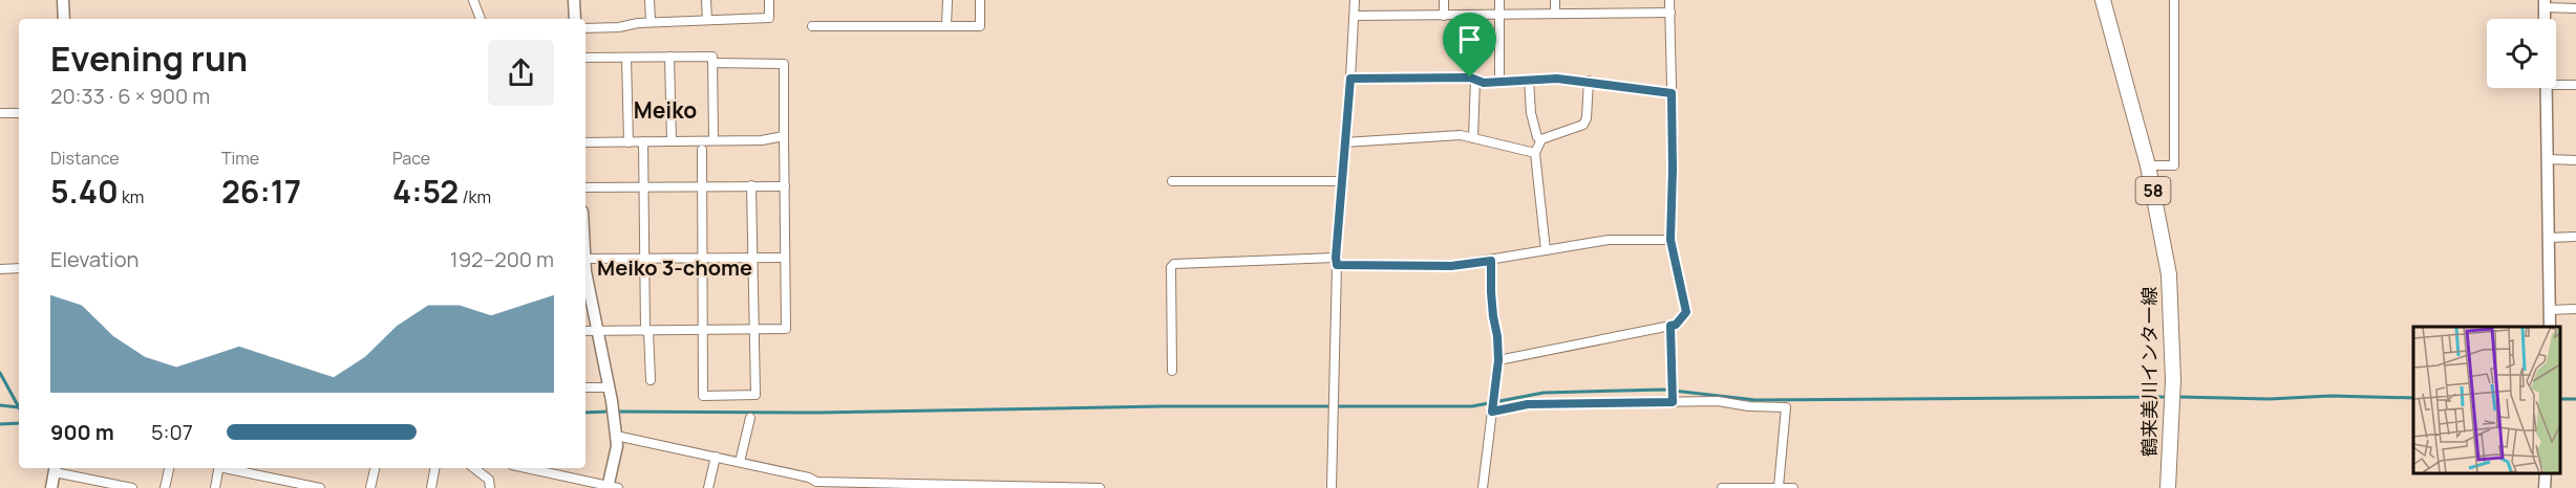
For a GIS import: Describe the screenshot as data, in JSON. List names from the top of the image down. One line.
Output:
{"streets":{"main road":["58","鶴来美川インター線"]},"districts":["Meiko","Meiko 3-chome"],"page":{"heading":["Evening run","20:33 · 6 × 900 m"],"stats":[["Distance","5.40 km"],["Time","26:17"],["Pace","4:52 /km"]],"chart":["Elevation","192–200 m"],"list":[{"name":"900 m","note":"5:07"}]}}
